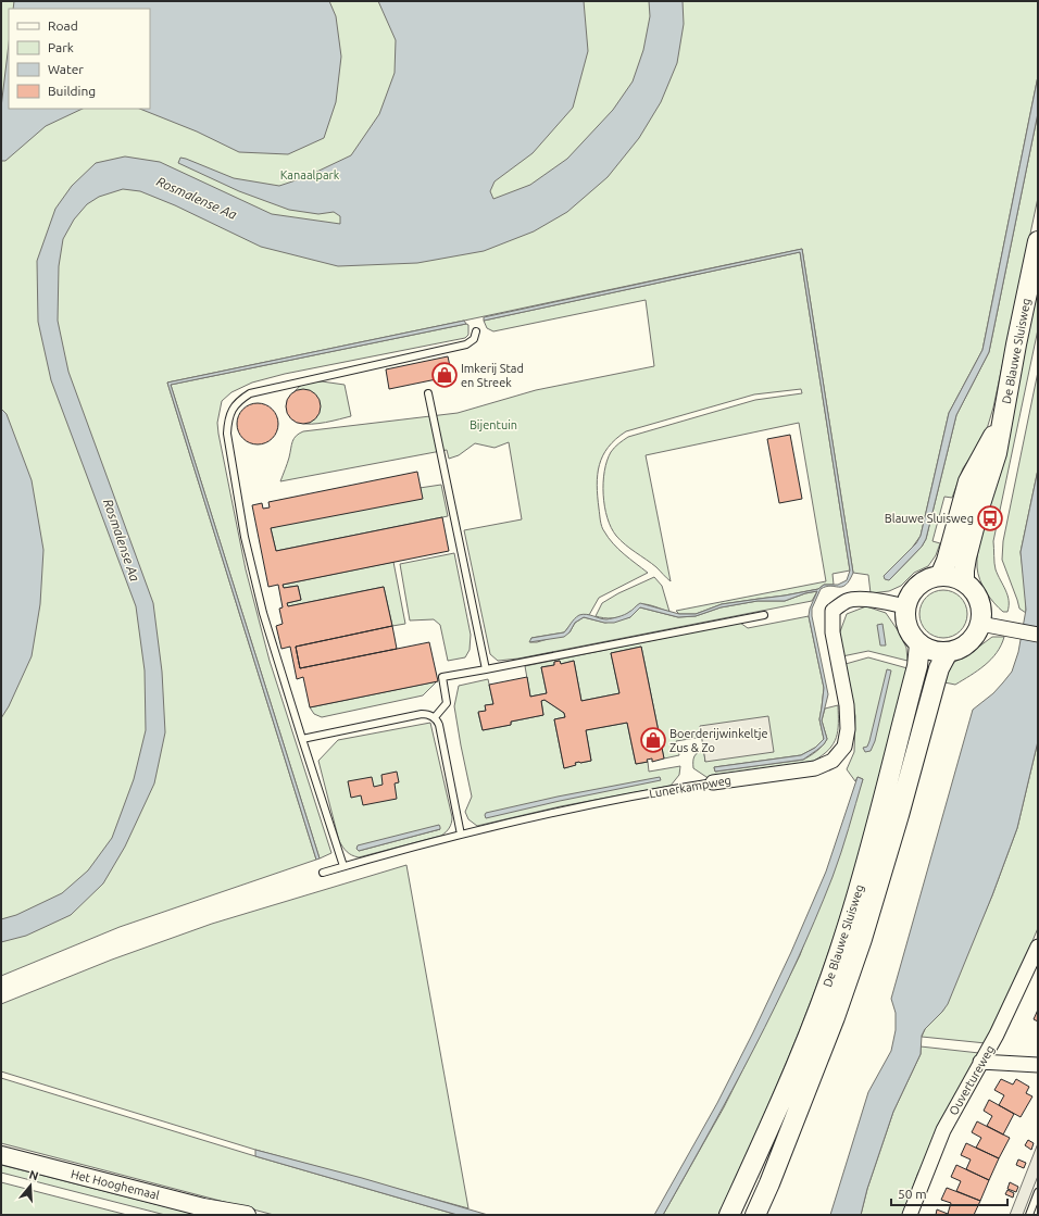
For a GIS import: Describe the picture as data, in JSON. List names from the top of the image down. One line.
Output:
{"streets":{"main road":["De Blauwe Sluisweg"],"street":["Lunerkampweg","Ouvertureweg","Het Hooghemaal"]},"crossings":[["De Blauwe Sluisweg","Lunerkampweg"]],"water":["Rosmalense Aa"],"parks":["Kanaalpark","Bijentuin"],"places":{"shop":["Imkerij Stad en Streek","Boerderijwinkeltje Zus & Zo"],"bus stop":["Blauwe Sluisweg"]},"legend":["Road","Park","Water","Building"],"scale_bar":"50 m","north":"top"}
